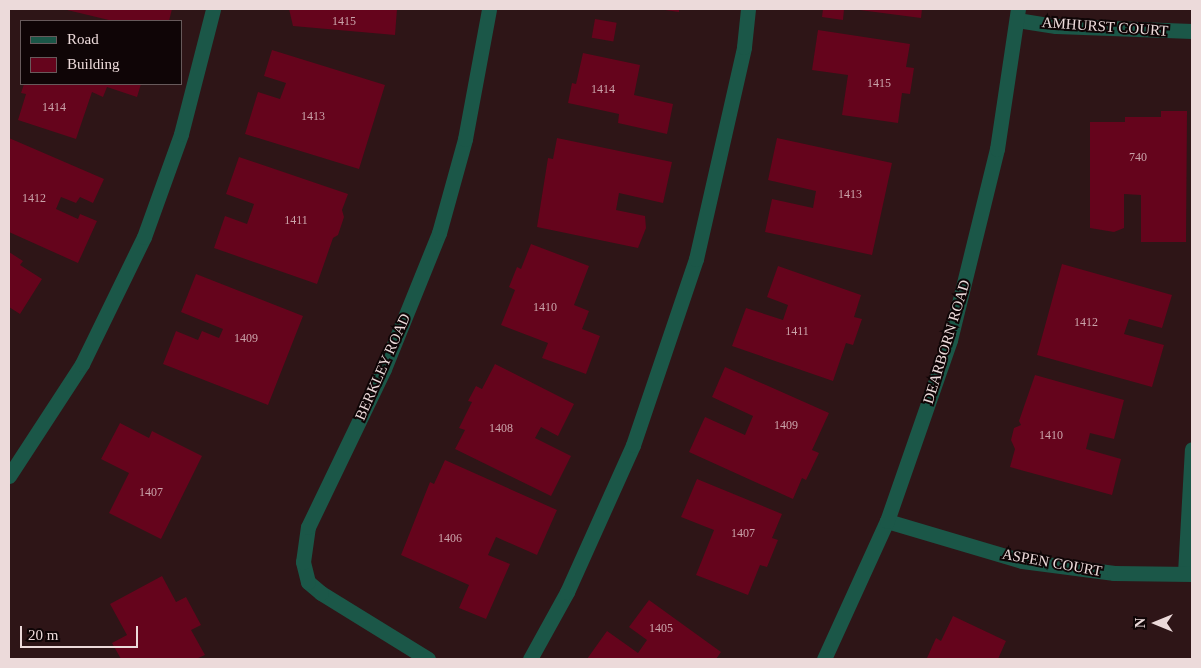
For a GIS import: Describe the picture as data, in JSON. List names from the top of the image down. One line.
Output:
{"streets":{"street":["AMHURST COURT","DEARBORN ROAD","BERKLEY ROAD","ASPEN COURT"]},"crossings":[["AMHURST COURT","DEARBORN ROAD"],["DEARBORN ROAD","ASPEN COURT"]],"house_numbers":["1415","1415","1414","1414","1413","740","1413","1412","1411","1410","1412","1411","1409","1409","1408","1410","1407","1407","1406","1405"],"legend":["Road","Building"],"scale_bar":"20 m","north":"left"}
